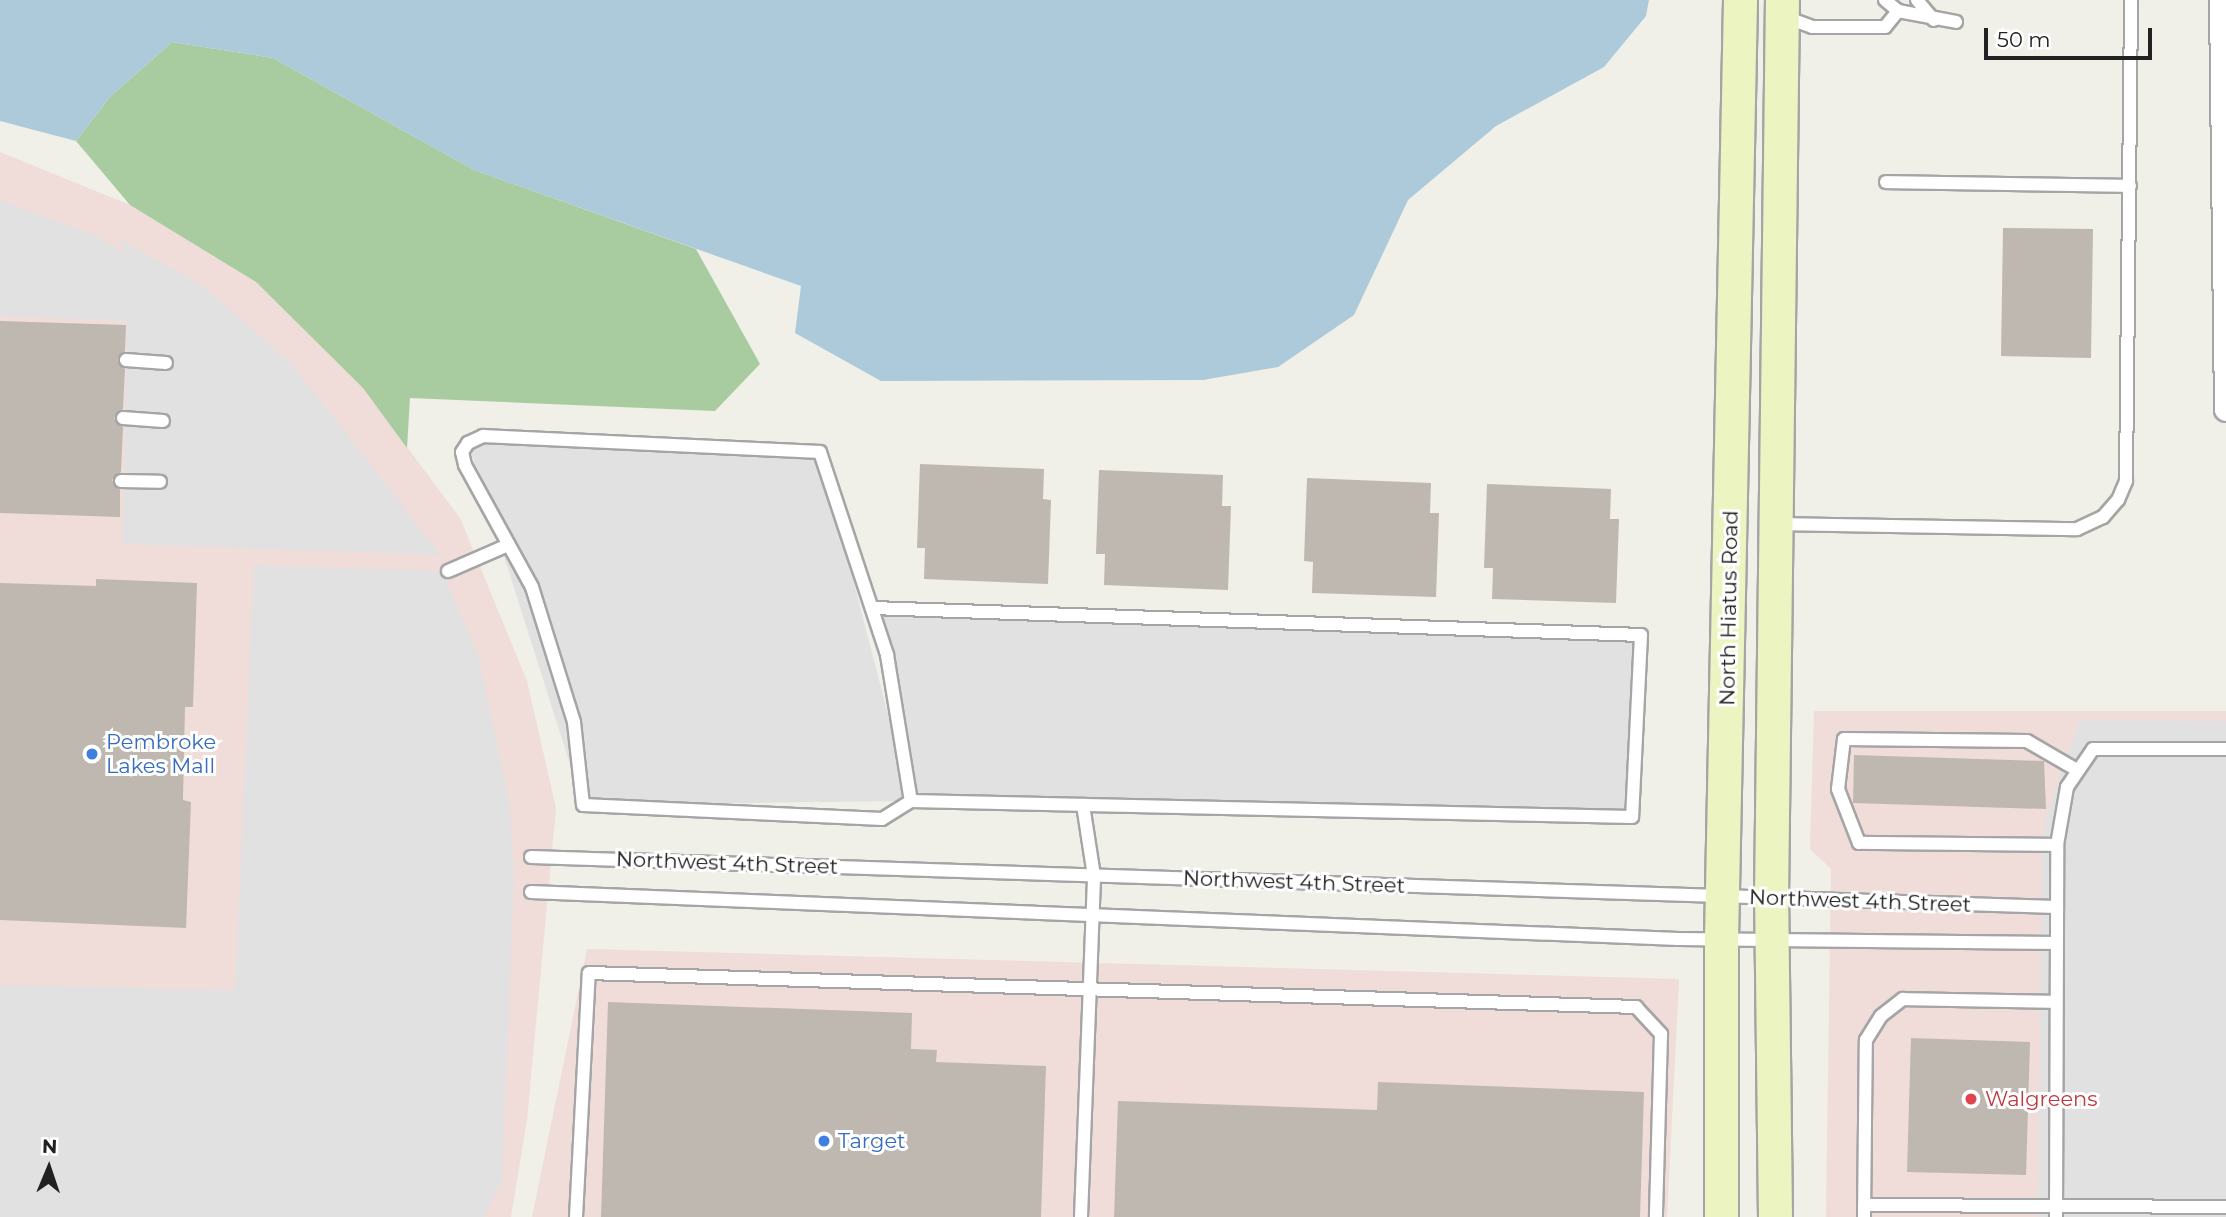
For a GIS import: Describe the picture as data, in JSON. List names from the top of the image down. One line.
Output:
{"streets":{"main road":["North Hiatus Road"],"lane":["Northwest 4th Street"]},"crossings":[["North Hiatus Road","Northwest 4th Street"]],"places":["Pembroke Lakes Mall","Walgreens","Target"],"scale_bar":"50 m","north":"top"}
